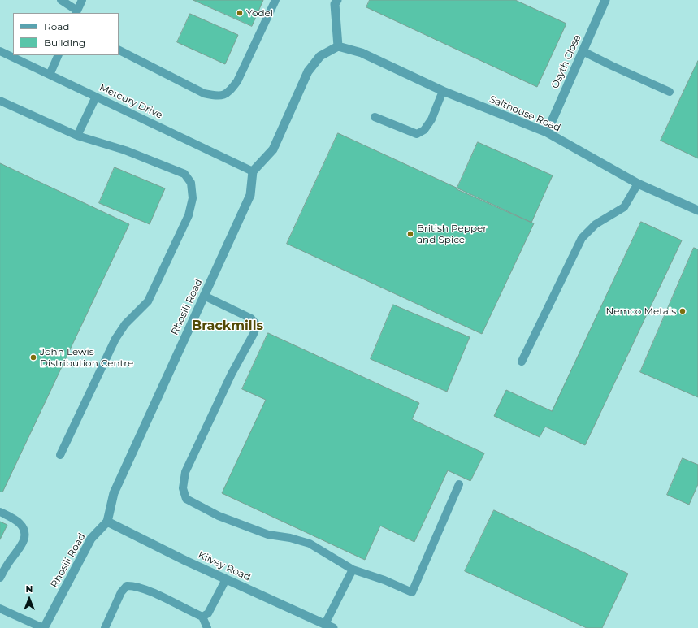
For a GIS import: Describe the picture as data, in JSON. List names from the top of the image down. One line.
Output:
{"streets":{"street":["Osyth Close","Salthouse Road","Rhosili Road","Kilvey Road"],"lane":["Mercury Drive"]},"crossings":[["Osyth Close","Salthouse Road"],["Mercury Drive","Rhosili Road"],["Rhosili Road","Kilvey Road"]],"districts":["Brackmills"],"places":["Yodel","British Pepper and Spice","Nemco Metals","John Lewis Distribution Centre"],"legend":["Road","Building"],"north":"top"}
